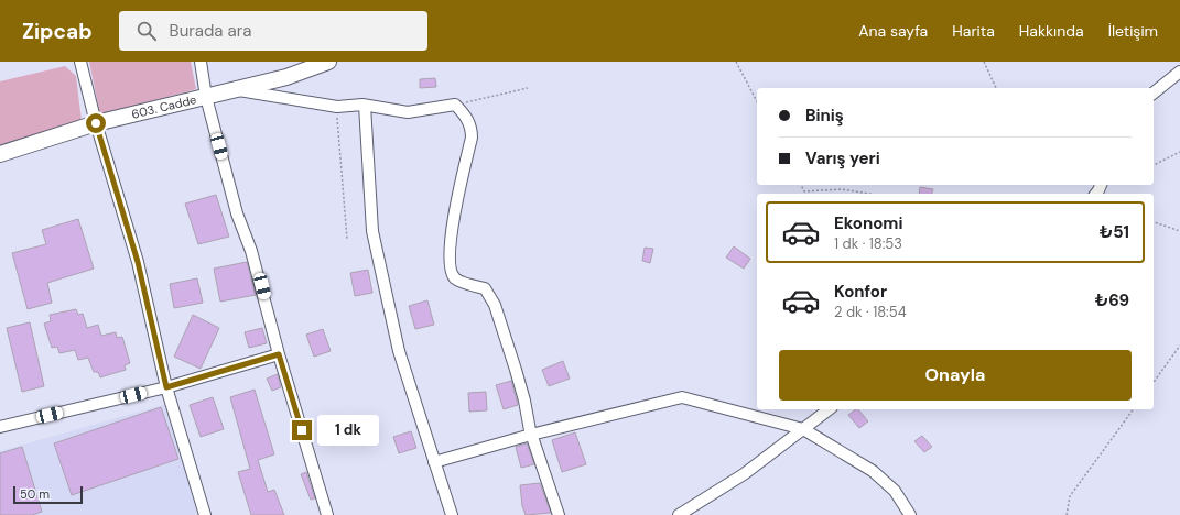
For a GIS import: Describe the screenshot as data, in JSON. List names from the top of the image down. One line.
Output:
{"streets":{"street":["603. Cadde"]},"scale_bar":"50 m","page":{"header":"Zipcab","search":"Burada ara","nav":["Ana sayfa","Harita","Hakkında","İletişim"],"banner":["Biniş","Varış yeri"],"list":[{"name":"Ekonomi","note":"1 dk · 18:53","value":"₺51"},{"name":"Konfor","note":"2 dk · 18:54","value":"₺69"}],"buttons":"Onayla","bubble":"1 dk","scale":"50 m"}}
